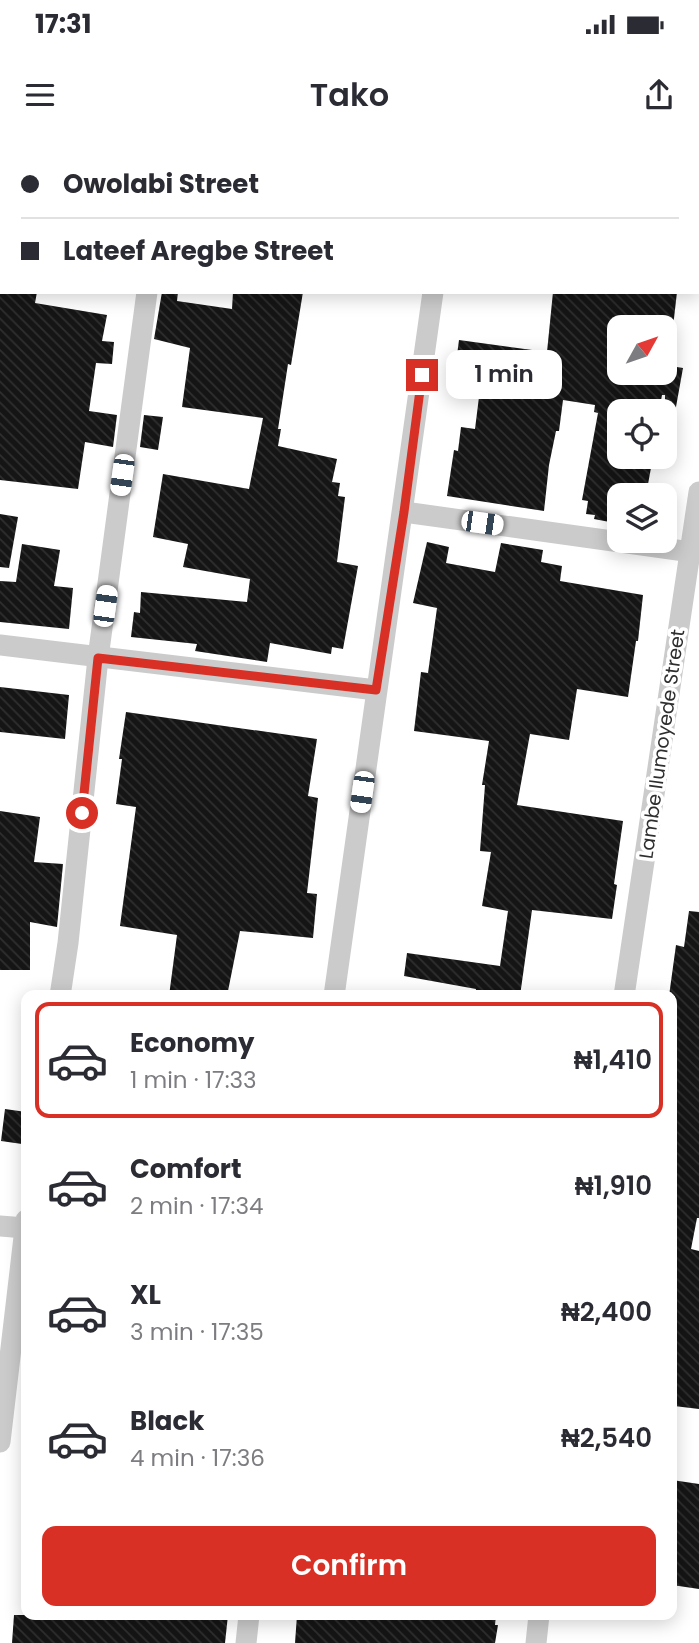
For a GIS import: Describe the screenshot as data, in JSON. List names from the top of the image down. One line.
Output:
{"streets":{"street":["Lambe Ilumoyede Street"]},"north":"top right","page":{"status":"17:31","header":"Tako","banner":["Owolabi Street","Lateef Aregbe Street"],"bubble":"1 min","list":[{"name":"Economy","note":"1 min · 17:33","value":"₦1,410"},{"name":"Comfort","note":"2 min · 17:34","value":"₦1,910"},{"name":"XL","note":"3 min · 17:35","value":"₦2,400"},{"name":"Black","note":"4 min · 17:36","value":"₦2,540"}],"buttons":"Confirm"}}
